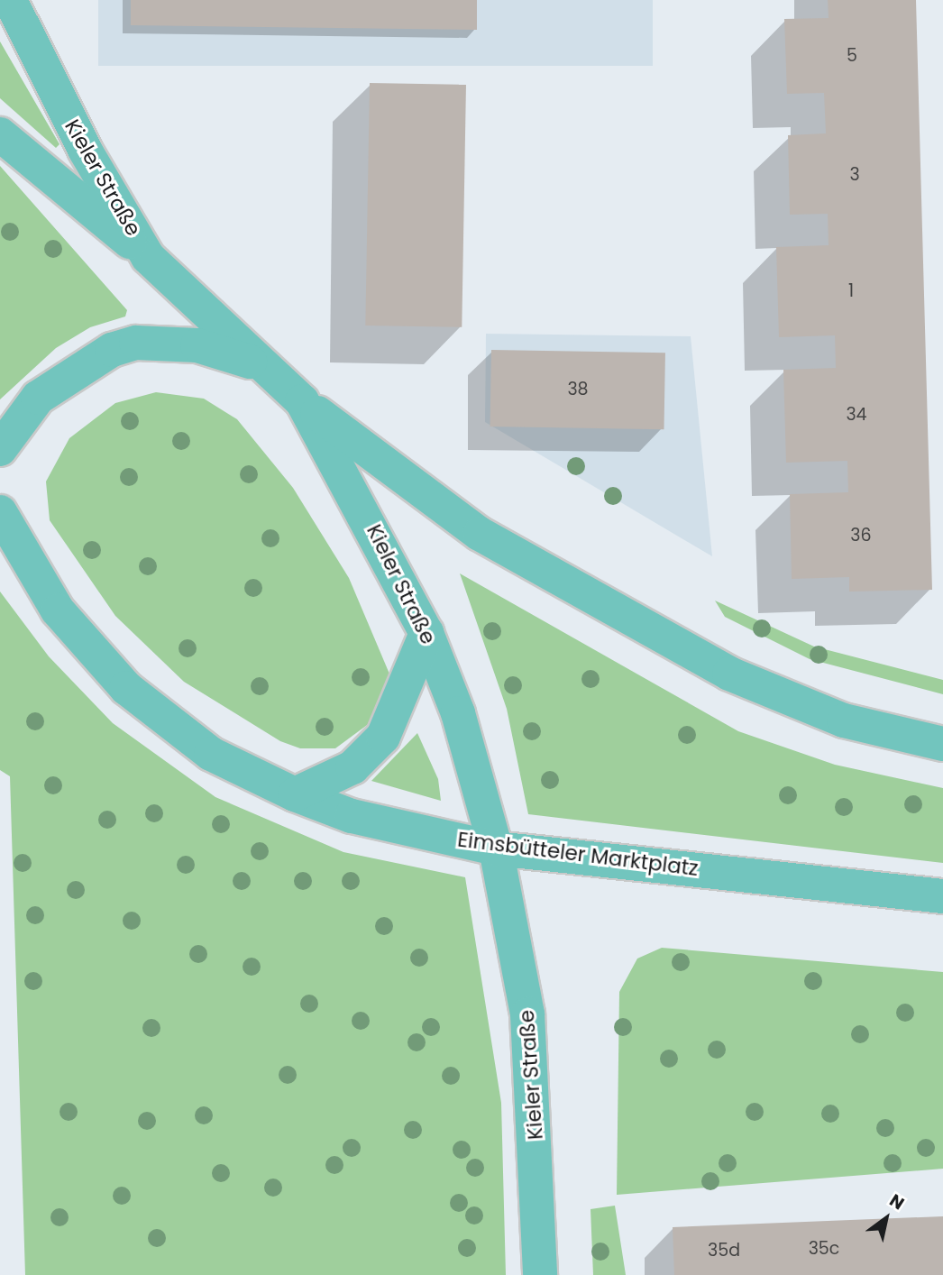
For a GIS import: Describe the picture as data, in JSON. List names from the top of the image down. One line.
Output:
{"streets":{"main road":["Kieler Straße","Eimsbütteler Marktplatz"]},"crossings":[["Kieler Straße","Eimsbütteler Marktplatz"]],"house_numbers":["5","3","1","38","34","36","35c","35d"],"north":"top right"}
